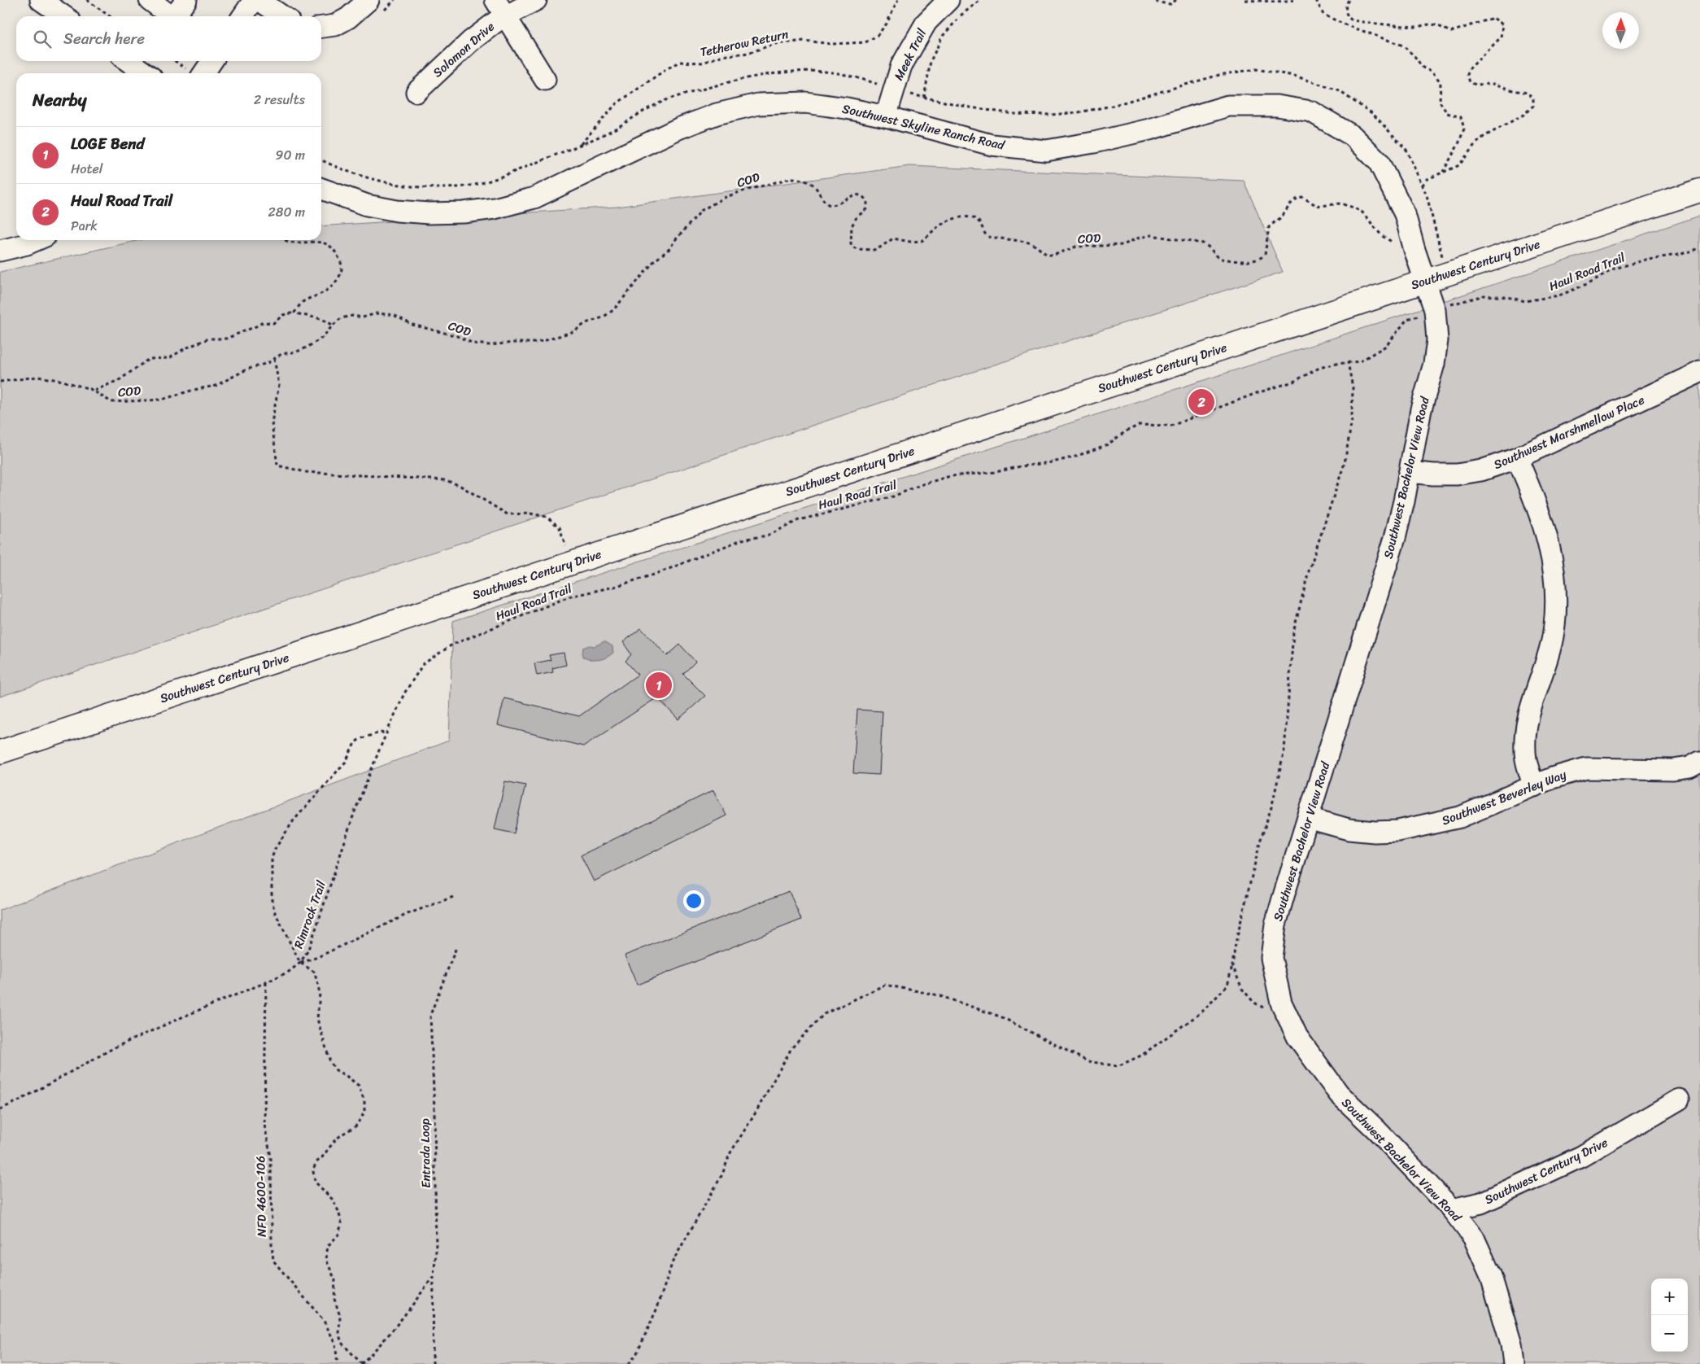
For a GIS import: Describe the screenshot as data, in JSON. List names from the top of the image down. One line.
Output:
{"streets":{"main road":["Southwest Century Drive"],"street":["Solomon Drive","Meek Trail","Southwest Skyline Ranch Road","Southwest Marshmellow Place","Southwest Bachelor View Road","Southwest Beverley Way"],"path":["Tetherow Return","COD","Haul Road Trail","Rimrock Trail","Entrada Loop","NFD 4600-106"]},"crossings":[["Meek Trail","Southwest Skyline Ranch Road"],["Southwest Skyline Ranch Road","COD"],["Southwest Skyline Ranch Road","Southwest Century Drive"],["Southwest Skyline Ranch Road","Southwest Bachelor View Road"],["Southwest Century Drive","Southwest Bachelor View Road"],["Haul Road Trail","Southwest Bachelor View Road"],["Haul Road Trail","Rimrock Trail"],["Southwest Marshmellow Place","Southwest Bachelor View Road"],["Southwest Bachelor View Road","Southwest Beverley Way"],["Rimrock Trail","NFD 4600-106"]],"north":"top","page":{"search":"Search here","heading":["Nearby","2 results"],"list":[{"mark":"1","name":"LOGE Bend","note":"Hotel","value":"90 m"},{"mark":"2","name":"Haul Road Trail","note":"Park","value":"280 m"}],"pins":["2","1"],"map_buttons":["+","−"]}}
